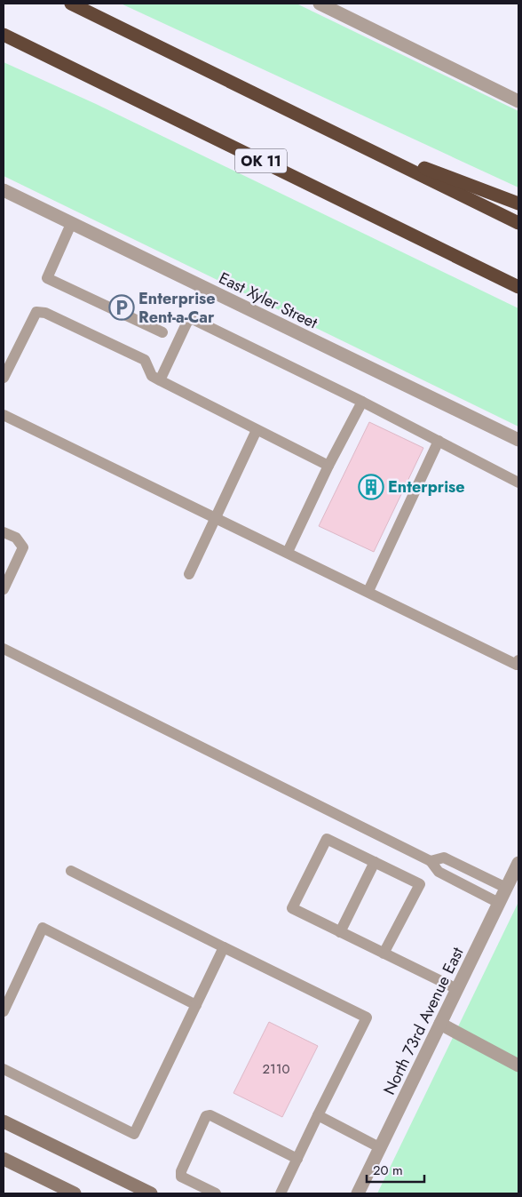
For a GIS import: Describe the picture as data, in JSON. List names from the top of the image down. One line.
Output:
{"streets":{"highway":["OK 11"],"street":["East Xyler Street","North 73rd Avenue East"]},"places":{"parking":["Enterprise Rent-a-Car"],"building":["Enterprise"]},"house_numbers":["2110"],"scale_bar":"20 m"}
